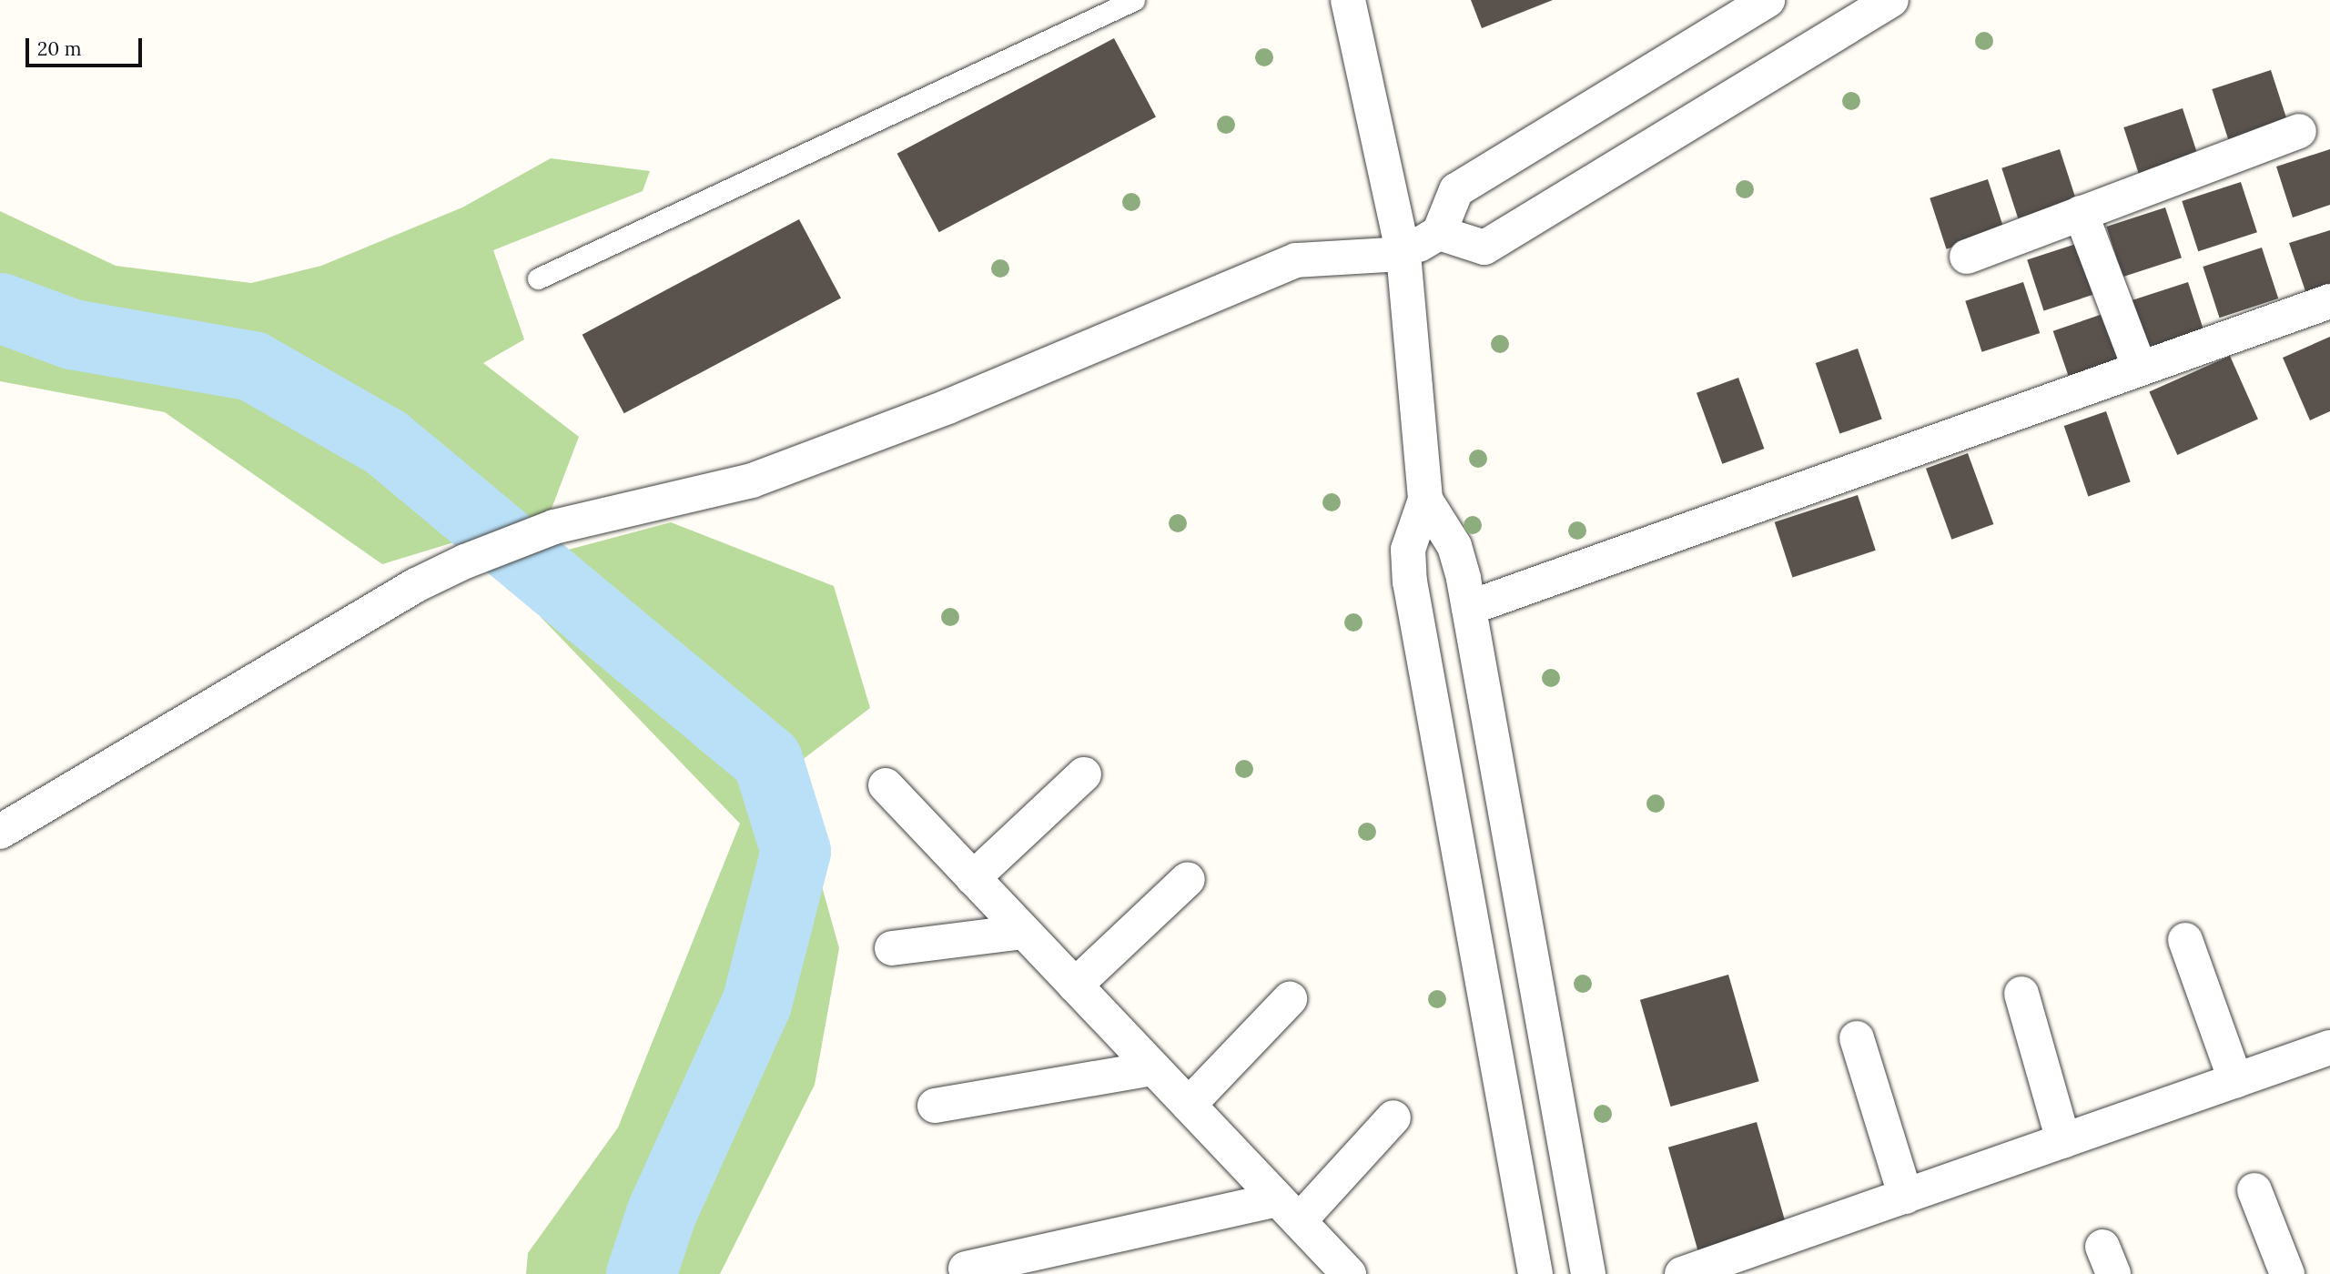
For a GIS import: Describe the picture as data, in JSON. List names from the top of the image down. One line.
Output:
{"scale_bar":"20 m"}
